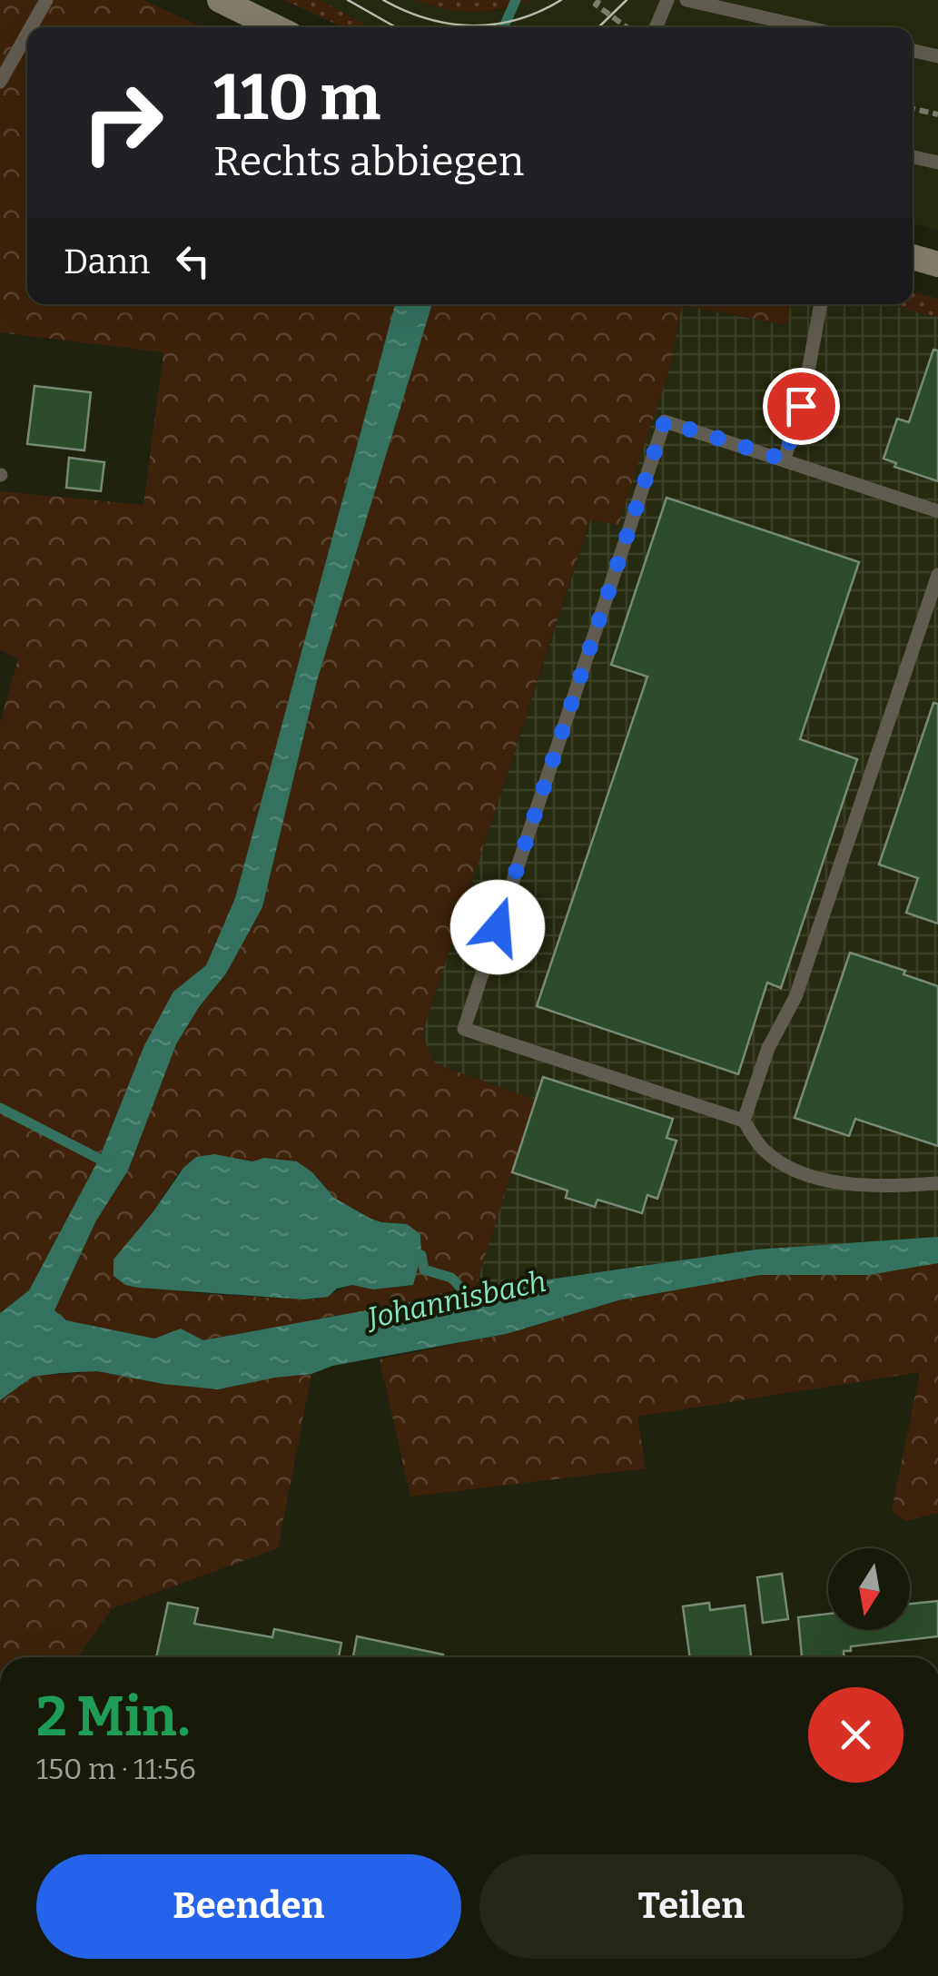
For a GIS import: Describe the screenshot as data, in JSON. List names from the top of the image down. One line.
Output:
{"water":["Johannisbach"],"north":"bottom","page":{"turn":["110 m","Rechts abbiegen"],"then":"Dann","heading":["2 Min.","150 m · 11:56"],"buttons":["Beenden","Teilen"]}}
